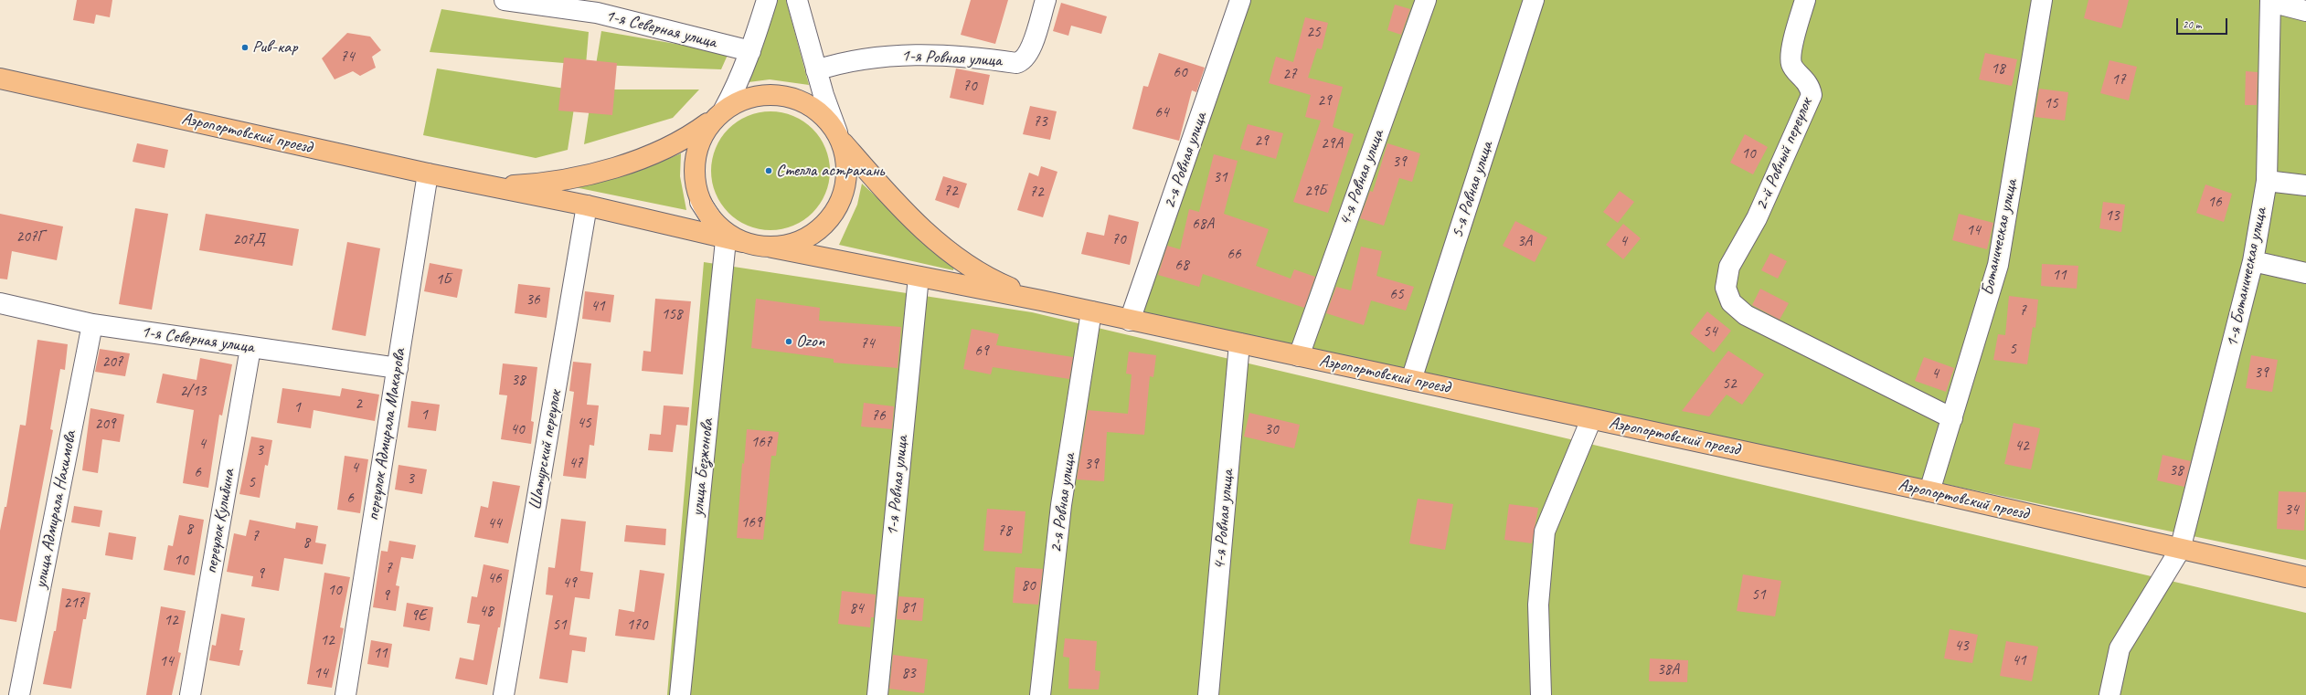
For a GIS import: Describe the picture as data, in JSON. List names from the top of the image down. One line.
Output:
{"streets":{"main road":["Аэропортовский проезд"],"street":["1-я Северная улица","1-я Ровная улица","2-й Ровный переулок","2-я Ровная улица","4-я Ровная улица","5-я Ровная улица","Ботаническая улица","1-я Ботаническая улица","переулок Адмирала Макарова","Шатурский переулок","улица Безжонова","улица Адмирала Нахимова","переулок Кулибина"]},"crossings":[["1-я Северная улица","переулок Адмирала Макарова"],["1-я Северная улица","улица Адмирала Нахимова"],["1-я Северная улица","переулок Кулибина"],["Аэропортовский проезд","2-я Ровная улица"],["Аэропортовский проезд","4-я Ровная улица"],["Аэропортовский проезд","5-я Ровная улица"],["Аэропортовский проезд","Ботаническая улица"],["Аэропортовский проезд","1-я Ботаническая улица"],["Аэропортовский проезд","переулок Адмирала Макарова"],["2-й Ровный переулок","Ботаническая улица"]],"places":["Рив-кар","Стелла астрахань","Ozon"],"house_numbers":["25","74","18","60","27","17","70","29","15","64","73","29","29А","10","39","31","72","29Б","72","16","13","68А","14","207Г","207Д","70","3А","4","66","68","11","1Б","65","36","41","7","158","54","74","5","69","207","39","4","38","52","2/13","2","1","1","76","45","209","40","30","167","4","42","3","47","39","4","38","6","3","5","6","34","169","44","8","78","7","8","10","7","9","46","49","80","10","51","9","217","81","84","48","9Е","12","51","170","12","43","11","41","14","38А","14","83"],"scale_bar":"20 m"}
